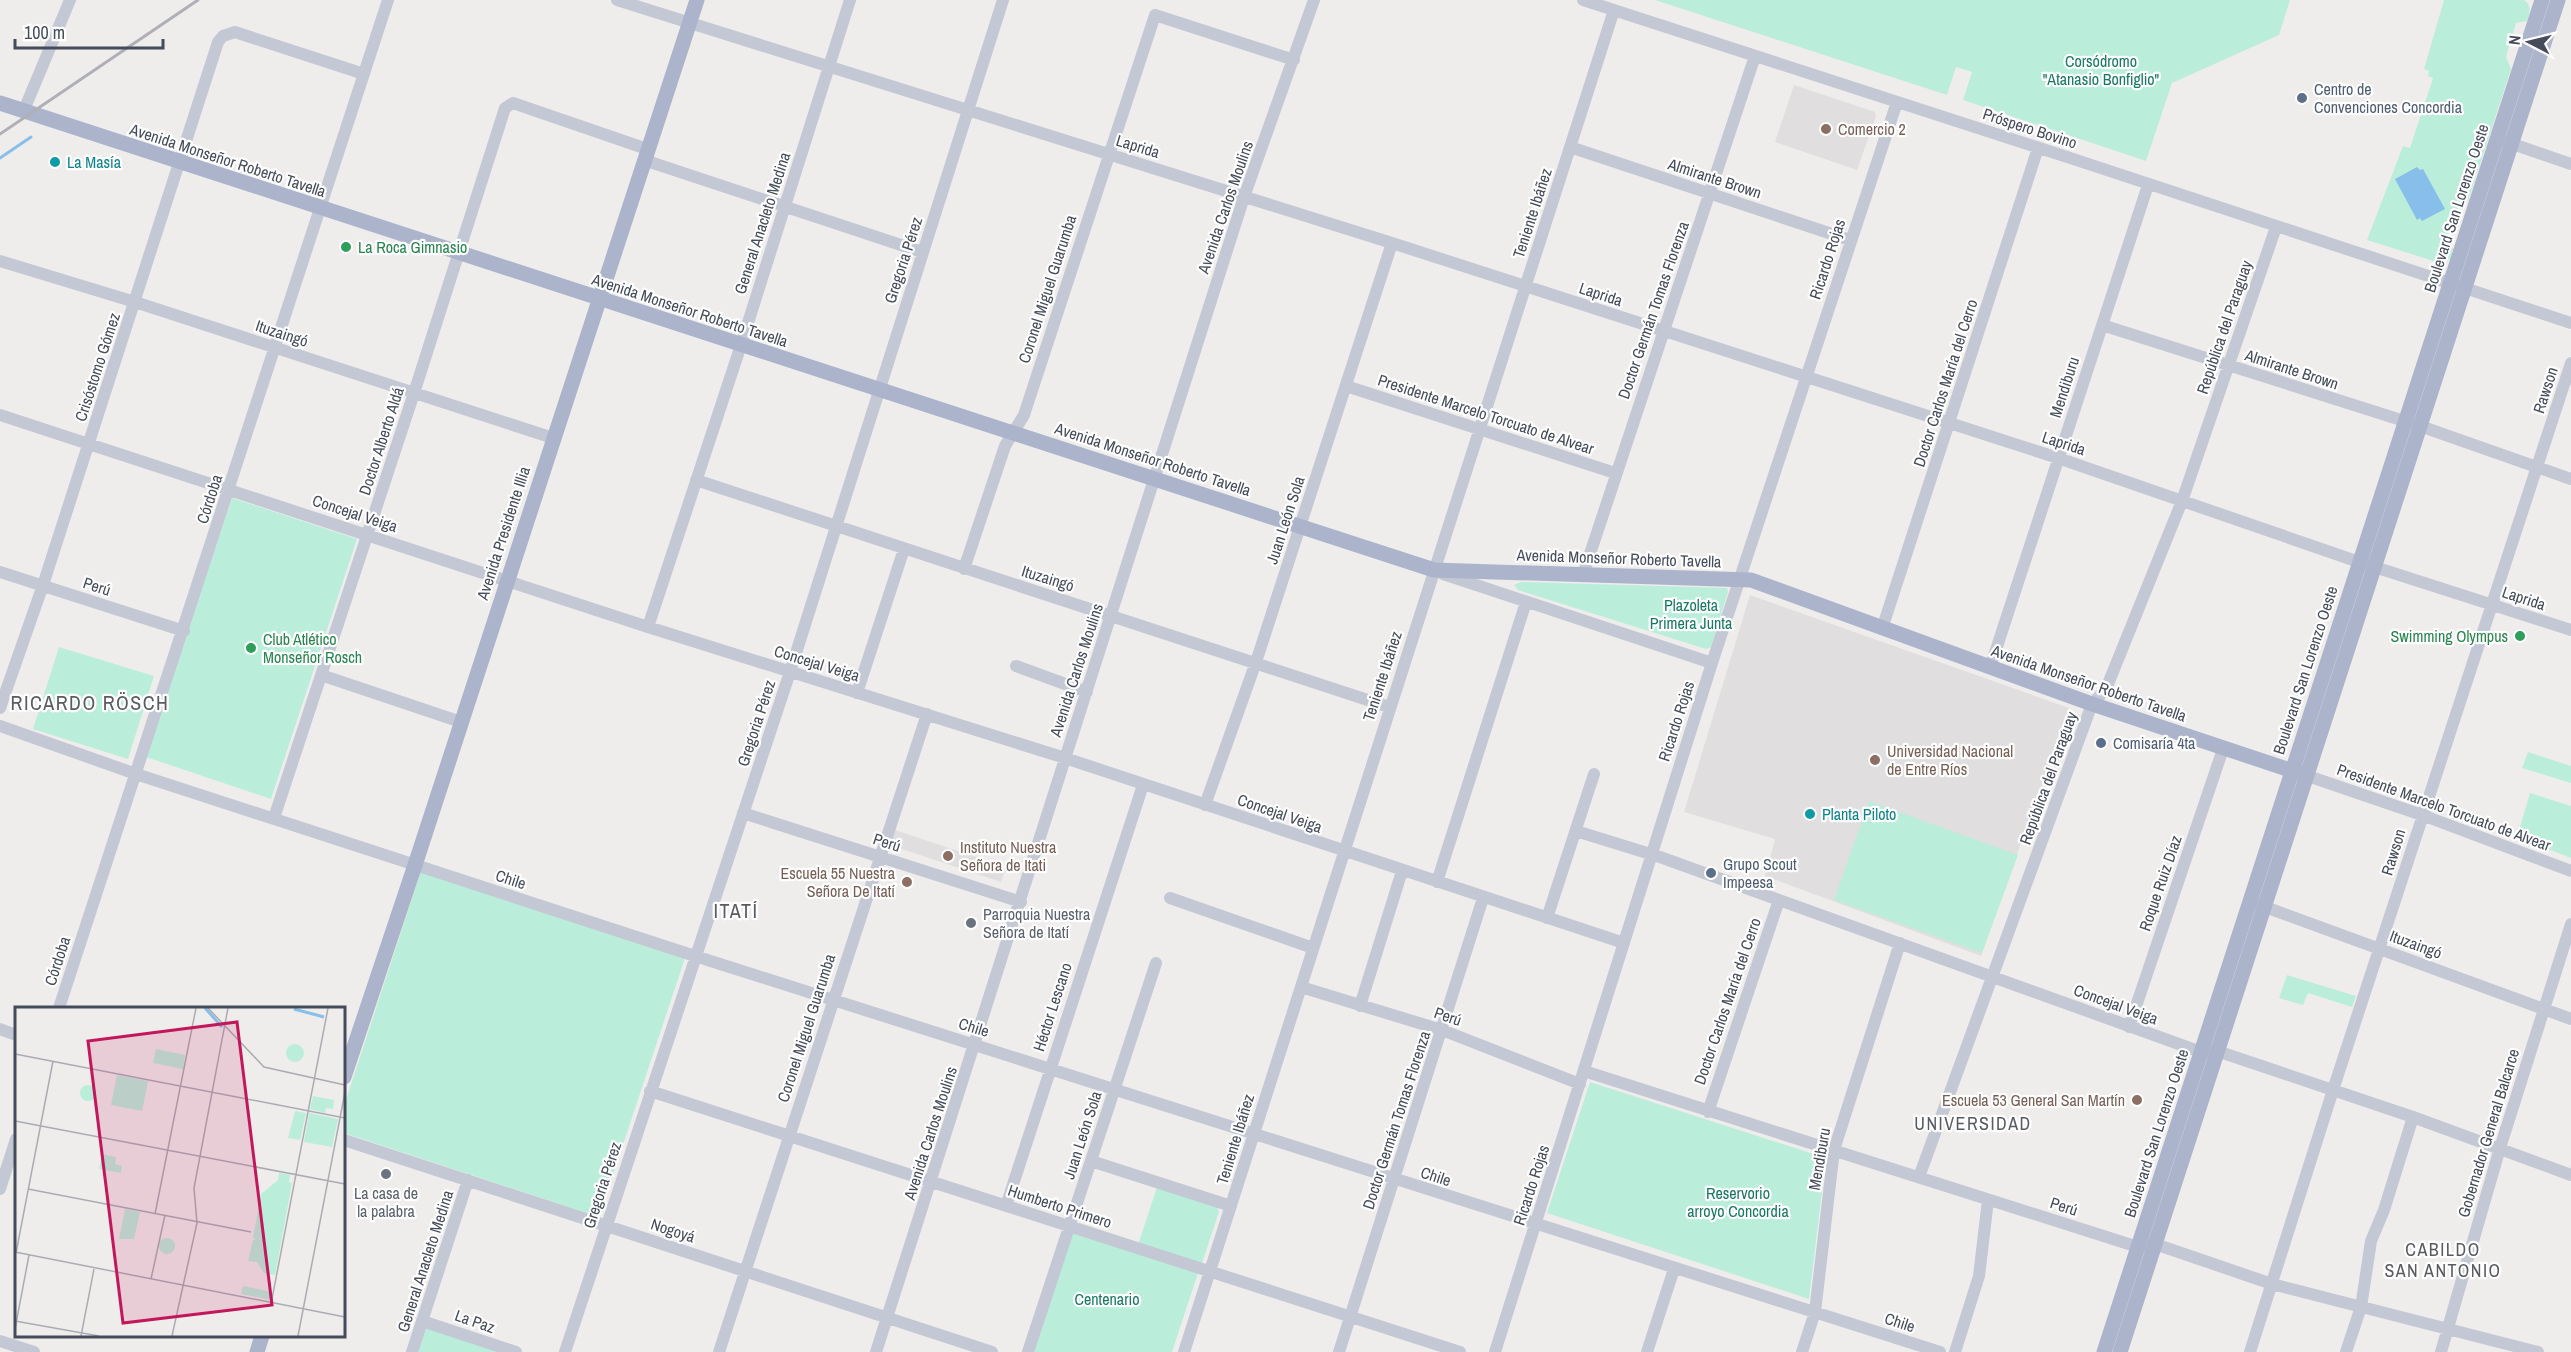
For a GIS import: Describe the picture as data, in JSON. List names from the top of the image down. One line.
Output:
{"streets":{"main road":["Avenida Monseñor Roberto Tavella","Boulevard San Lorenzo Oeste","Avenida Presidente Illia"],"street":["Próspero Bovino","Laprida","Almirante Brown","Avenida Carlos Moulins","Teniente Ibáñez","General Anacleto Medina","Ricardo Rojas","Gregoria Pérez","Coronel Miguel Guarumba","Doctor Germán Tomas Florenza","República del Paraguay","Ituzaingó","Crisóstomo Gómez","Doctor Carlos María del Cerro","Mendiburu","Rawson","Presidente Marcelo Torcuato de Alvear","Doctor Alberto Aldá","Córdoba","Concejal Veiga","Juan León Sola","Perú","Chile","Roque Ruiz Díaz","Héctor Lescano","Gobernador General Balcarce","Humberto Primero","Nogoyá","La Paz"]},"crossings":[["Próspero Bovino","Boulevard San Lorenzo Oeste"],["Próspero Bovino","Teniente Ibáñez"],["Próspero Bovino","Ricardo Rojas"],["Próspero Bovino","Doctor Germán Tomas Florenza"],["Próspero Bovino","República del Paraguay"],["Próspero Bovino","Doctor Carlos María del Cerro"],["Próspero Bovino","Mendiburu"],["Laprida","Avenida Carlos Moulins"],["Laprida","Boulevard San Lorenzo Oeste"],["Laprida","Teniente Ibáñez"],["Laprida","General Anacleto Medina"],["Laprida","Ricardo Rojas"],["Laprida","Gregoria Pérez"],["Laprida","Coronel Miguel Guarumba"],["Laprida","Doctor Germán Tomas Florenza"],["Laprida","República del Paraguay"],["Laprida","Doctor Carlos María del Cerro"],["Laprida","Mendiburu"],["Laprida","Rawson"],["Laprida","Juan León Sola"],["Laprida","Avenida Presidente Illia"],["Avenida Monseñor Roberto Tavella","Avenida Carlos Moulins"],["Avenida Monseñor Roberto Tavella","Boulevard San Lorenzo Oeste"],["Avenida Monseñor Roberto Tavella","Teniente Ibáñez"],["Avenida Monseñor Roberto Tavella","General Anacleto Medina"],["Avenida Monseñor Roberto Tavella","Ricardo Rojas"],["Avenida Monseñor Roberto Tavella","Gregoria Pérez"],["Avenida Monseñor Roberto Tavella","Coronel Miguel Guarumba"],["Avenida Monseñor Roberto Tavella","Doctor Germán Tomas Florenza"],["Avenida Monseñor Roberto Tavella","República del Paraguay"],["Avenida Monseñor Roberto Tavella","Crisóstomo Gómez"],["Avenida Monseñor Roberto Tavella","Doctor Carlos María del Cerro"],["Avenida Monseñor Roberto Tavella","Mendiburu"],["Avenida Monseñor Roberto Tavella","Presidente Marcelo Torcuato de Alvear"],["Avenida Monseñor Roberto Tavella","Doctor Alberto Aldá"],["Avenida Monseñor Roberto Tavella","Córdoba"],["Avenida Monseñor Roberto Tavella","Juan León Sola"],["Avenida Monseñor Roberto Tavella","Avenida Presidente Illia"],["Avenida Monseñor Roberto Tavella","Roque Ruiz Díaz"],["Almirante Brown","Boulevard San Lorenzo Oeste"],["Almirante Brown","Teniente Ibáñez"],["Almirante Brown","Ricardo Rojas"],["Almirante Brown","Doctor Germán Tomas Florenza"],["Almirante Brown","República del Paraguay"],["Almirante Brown","Mendiburu"],["Almirante Brown","Rawson"],["Avenida Carlos Moulins","Coronel Miguel Guarumba"],["Avenida Carlos Moulins","Ituzaingó"],["Avenida Carlos Moulins","Concejal Veiga"],["Avenida Carlos Moulins","Perú"],["Avenida Carlos Moulins","Chile"],["Avenida Carlos Moulins","Humberto Primero"],["Avenida Carlos Moulins","Nogoyá"],["Boulevard San Lorenzo Oeste","Ituzaingó"],["Boulevard San Lorenzo Oeste","Presidente Marcelo Torcuato de Alvear"],["Boulevard San Lorenzo Oeste","Concejal Veiga"],["Boulevard San Lorenzo Oeste","Perú"],["Teniente Ibáñez","Ituzaingó"],["Teniente Ibáñez","Presidente Marcelo Torcuato de Alvear"],["Teniente Ibáñez","Concejal Veiga"],["Teniente Ibáñez","Perú"],["Teniente Ibáñez","Chile"],["Teniente Ibáñez","Humberto Primero"],["General Anacleto Medina","Ituzaingó"],["General Anacleto Medina","Concejal Veiga"],["General Anacleto Medina","Nogoyá"],["General Anacleto Medina","La Paz"],["Ricardo Rojas","Concejal Veiga"],["Ricardo Rojas","Perú"],["Ricardo Rojas","Chile"],["Gregoria Pérez","Ituzaingó"],["Gregoria Pérez","Concejal Veiga"],["Gregoria Pérez","Perú"],["Gregoria Pérez","Chile"],["Gregoria Pérez","Humberto Primero"],["Gregoria Pérez","Nogoyá"],["Coronel Miguel Guarumba","Ituzaingó"],["Coronel Miguel Guarumba","Concejal Veiga"],["Coronel Miguel Guarumba","Perú"],["Coronel Miguel Guarumba","Chile"],["Coronel Miguel Guarumba","Humberto Primero"],["Coronel Miguel Guarumba","Nogoyá"],["Doctor Germán Tomas Florenza","Presidente Marcelo Torcuato de Alvear"],["Doctor Germán Tomas Florenza","Concejal Veiga"],["Doctor Germán Tomas Florenza","Perú"],["Doctor Germán Tomas Florenza","Chile"],["Doctor Germán Tomas Florenza","Humberto Primero"],["República del Paraguay","Concejal Veiga"],["República del Paraguay","Perú"],["Ituzaingó","Crisóstomo Gómez"],["Ituzaingó","Rawson"],["Ituzaingó","Doctor Alberto Aldá"],["Ituzaingó","Córdoba"],["Ituzaingó","Juan León Sola"],["Ituzaingó","Avenida Presidente Illia"],["Ituzaingó","Gobernador General Balcarce"],["Crisóstomo Gómez","Córdoba"],["Crisóstomo Gómez","Concejal Veiga"],["Crisóstomo Gómez","Perú"],["Doctor Carlos María del Cerro","Concejal Veiga"],["Doctor Carlos María del Cerro","Perú"],["Mendiburu","Concejal Veiga"],["Mendiburu","Perú"],["Mendiburu","Chile"],["Rawson","Presidente Marcelo Torcuato de Alvear"],["Rawson","Concejal Veiga"],["Rawson","Perú"],["Presidente Marcelo Torcuato de Alvear","Juan León Sola"],["Doctor Alberto Aldá","Concejal Veiga"],["Doctor Alberto Aldá","Avenida Presidente Illia"],["Doctor Alberto Aldá","Chile"],["Córdoba","Concejal Veiga"],["Córdoba","Perú"],["Córdoba","Chile"],["Concejal Veiga","Juan León Sola"],["Concejal Veiga","Avenida Presidente Illia"],["Concejal Veiga","Roque Ruiz Díaz"],["Concejal Veiga","Héctor Lescano"],["Concejal Veiga","Gobernador General Balcarce"],["Juan León Sola","Chile"],["Juan León Sola","Humberto Primero"],["Avenida Presidente Illia","Chile"],["Perú","Gobernador General Balcarce"],["Chile","Héctor Lescano"],["Héctor Lescano","Humberto Primero"]],"districts":["RICARDO RÖSCH","ITATÍ","UNIVERSIDAD","CABILDO SAN ANTONIO"],"parks":["Corsódromo \"Atanasio Bonfiglio\"","Plazoleta Primera Junta","Reservorio arroyo Concordia","Centenario"],"places":["Centro de Convenciones Concordia","Comercio 2","La Masía","La Roca Gimnasio","Swimming Olympus","Club Atlético Monseñor Rosch","Comisaría 4ta","Universidad Nacional de Entre Ríos","Planta Piloto","Instituto Nuestra Señora de Itati","Grupo Scout Impeesa","Escuela 55 Nuestra Señora De Itatí","Parroquia Nuestra Señora de Itatí","Escuela 53 General San Martín","La casa de la palabra"],"scale_bar":"100 m","north":"left"}
